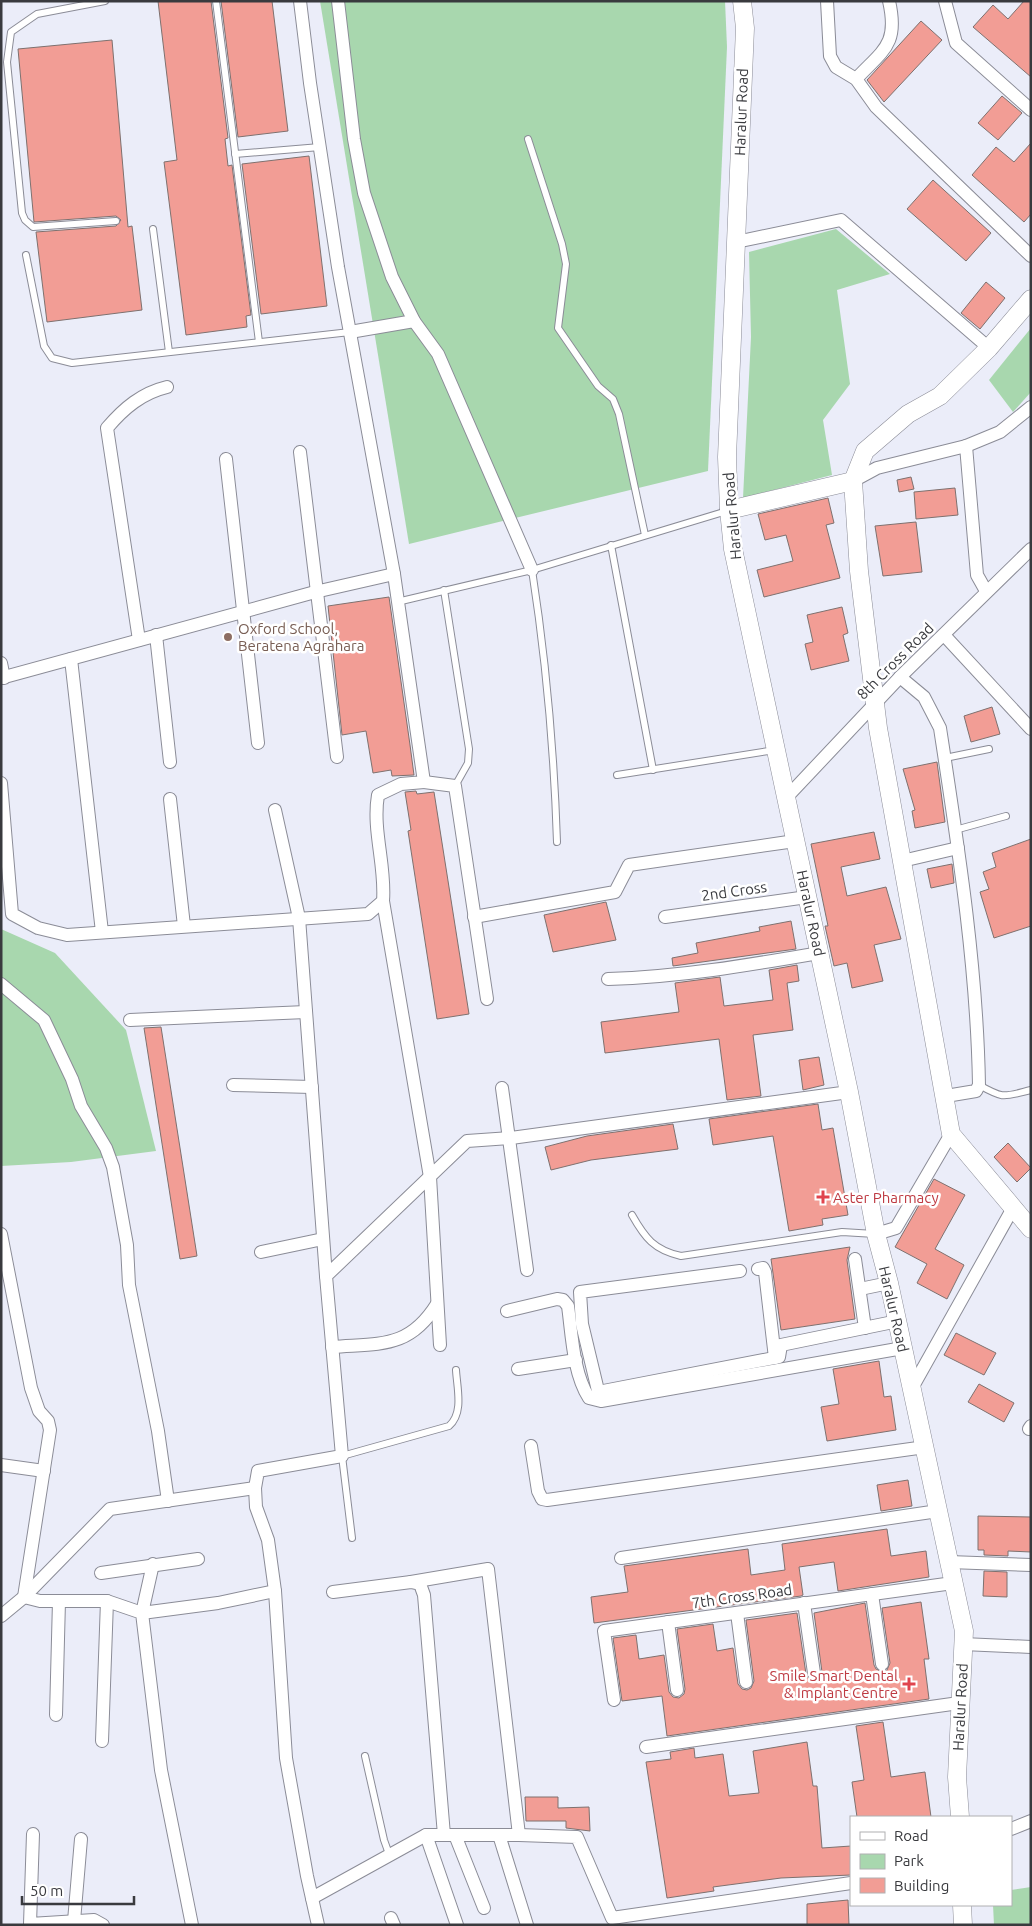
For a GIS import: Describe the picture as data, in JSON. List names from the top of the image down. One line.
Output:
{"streets":{"street":["Haralur Road","8th Cross Road","2nd Cross","7th Cross Road"]},"crossings":[["Haralur Road","8th Cross Road"],["Haralur Road","2nd Cross"],["Haralur Road","7th Cross Road"]],"places":{"other":["Oxford School, Beratena Agrahara"],"health":["Aster Pharmacy","Smile Smart Dental & Implant Centre"]},"legend":["Road","Park","Building"],"scale_bar":"50 m"}
